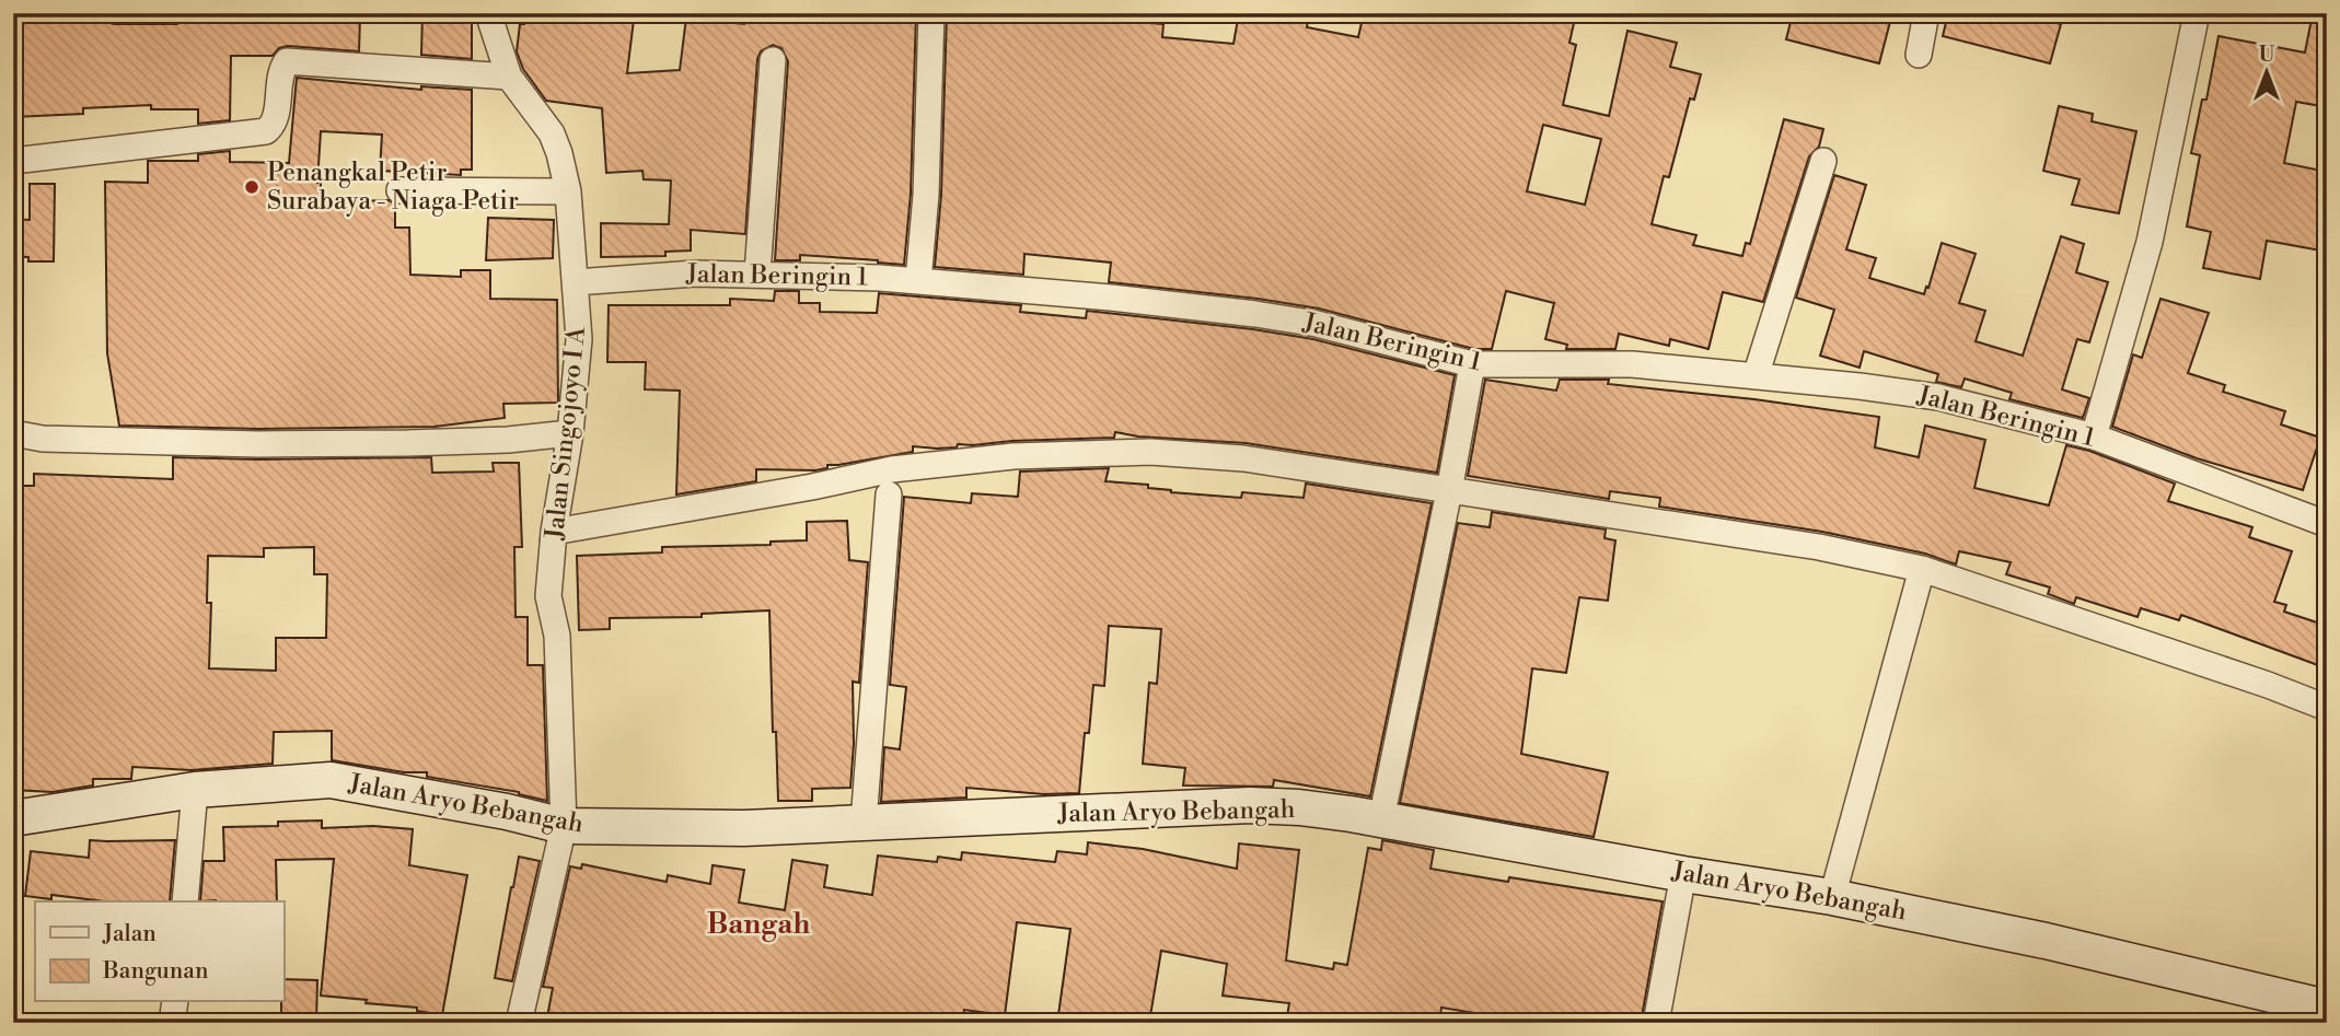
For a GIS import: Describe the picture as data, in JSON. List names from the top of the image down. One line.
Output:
{"streets":{"street":["Jalan Beringin 1","Jalan Singojoyo I A","Jalan Aryo Bebangah"]},"crossings":[["Jalan Beringin 1","Jalan Singojoyo I A"],["Jalan Singojoyo I A","Jalan Aryo Bebangah"]],"districts":["Bangah"],"places":["Penangkal Petir Surabaya - Niaga Petir"],"legend":["Jalan","Bangunan"],"north":"top"}
